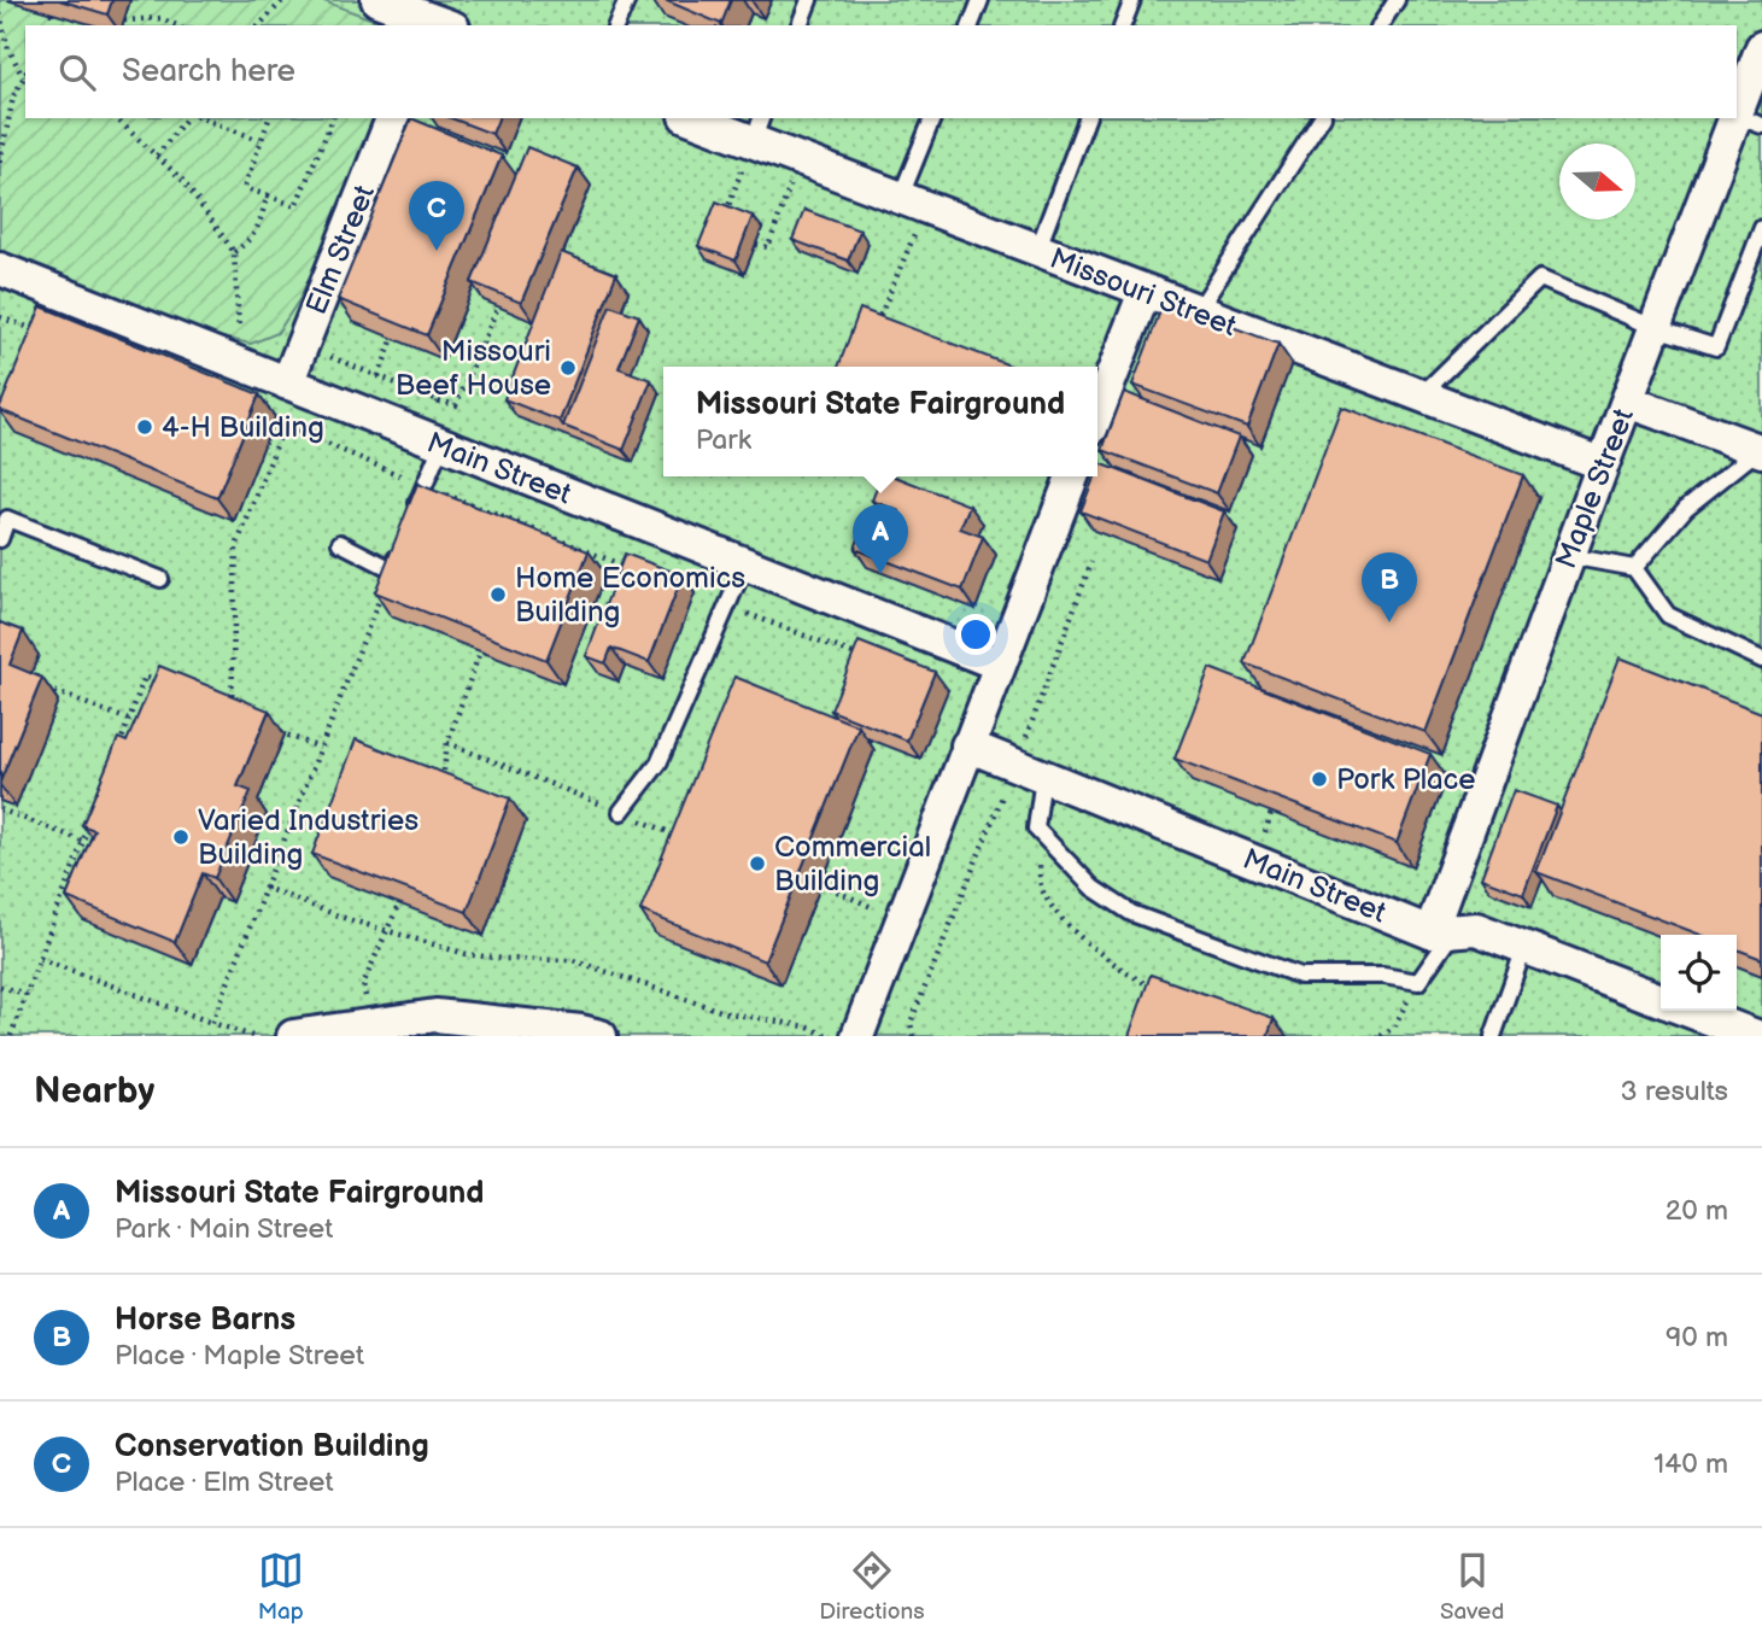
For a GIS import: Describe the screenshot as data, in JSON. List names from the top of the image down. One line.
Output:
{"streets":{"street":["Elm Street","Missouri Street","Main Street","Maple Street"]},"crossings":[["Elm Street","Main Street"],["Missouri Street","Maple Street"],["Main Street","Maple Street"]],"places":["Missouri Beef House","4-H Building","Home Economics Building","Pork Place","Varied Industries Building","Commercial Building"],"north":"right","page":{"search":"Search here","pins":["C","A","B"],"popup":["Missouri State Fairground","Park"],"heading":["Nearby","3 results"],"list":[{"mark":"A","name":"Missouri State Fairground","note":"Park · Main Street","value":"20 m"},{"mark":"B","name":"Horse Barns","note":"Place · Maple Street","value":"90 m"},{"mark":"C","name":"Conservation Building","note":"Place · Elm Street","value":"140 m"}],"nav":["Map","Directions","Saved"]}}
